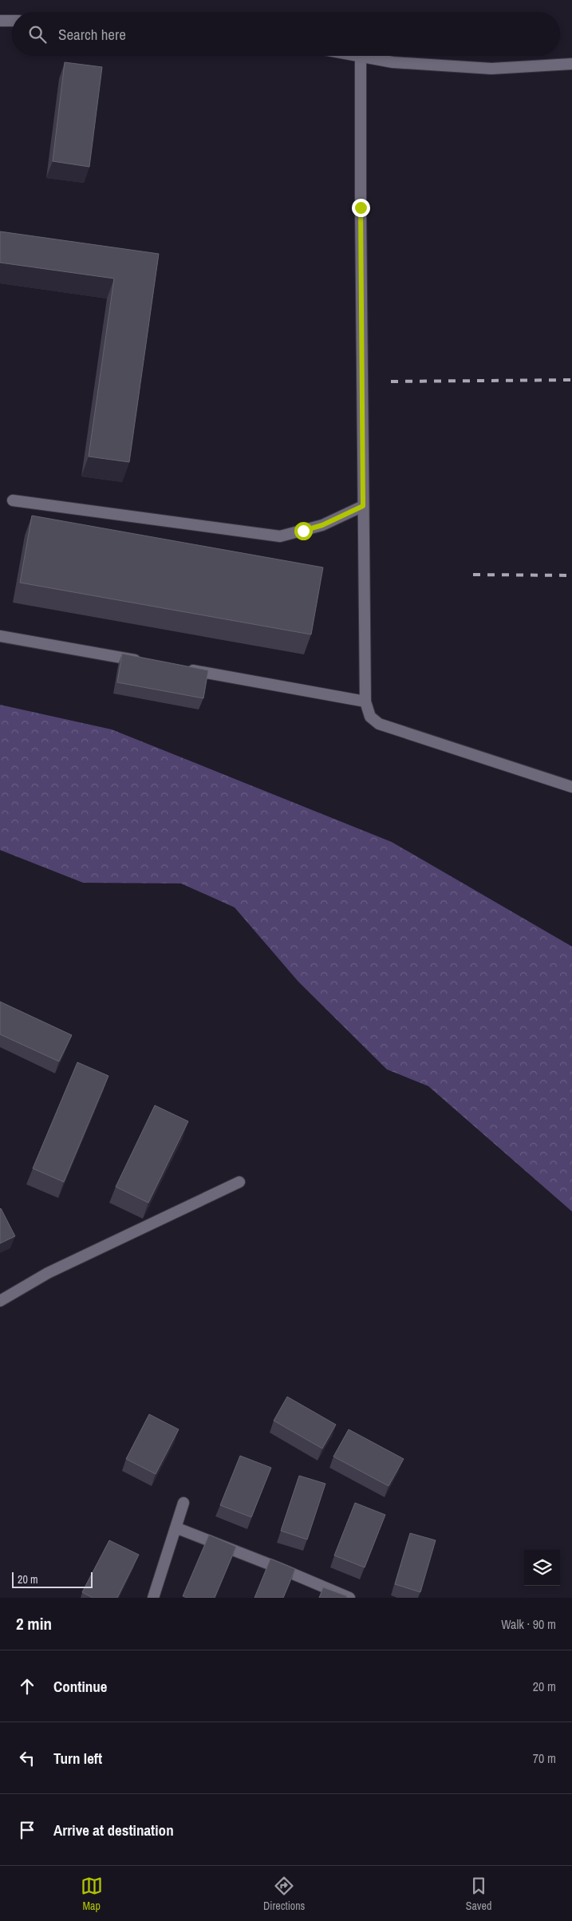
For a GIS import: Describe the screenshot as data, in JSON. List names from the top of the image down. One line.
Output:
{"scale_bar":"20 m","page":{"search":"Search here","scale":"20 m","heading":["2 min","Walk · 90 m"],"list":[["Continue","20 m"],["Turn left","70 m"],"Arrive at destination"],"nav":["Map","Directions","Saved"]}}
